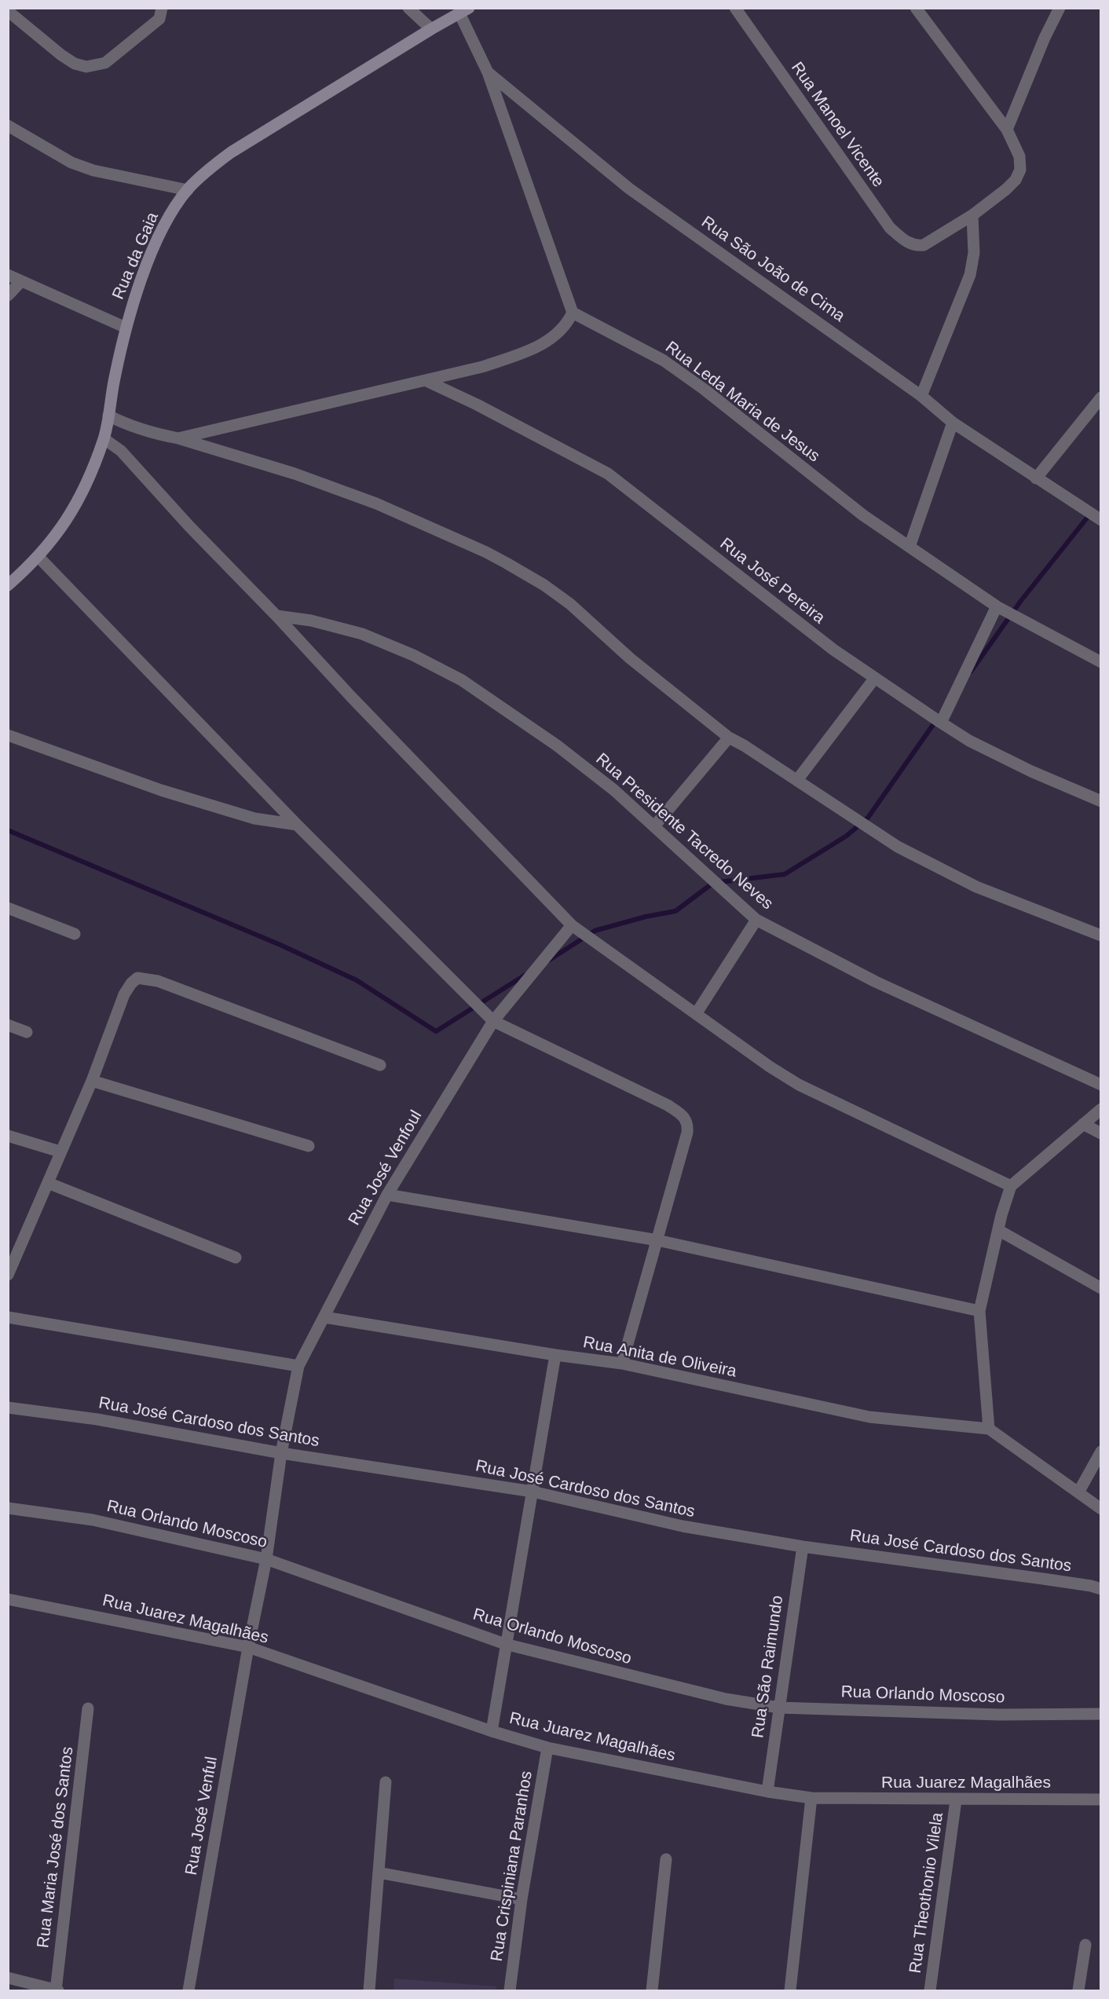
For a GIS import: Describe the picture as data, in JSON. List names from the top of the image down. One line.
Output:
{"streets":{"main road":["Rua da Gaia"],"street":["Rua Manoel Vicente","Rua São João de Cima","Rua Leda Maria de Jesus","Rua José Pereira","Rua Presidente Tacredo Neves","Rua José Venfoul","Rua Anita de Oliveira","Rua José Cardoso dos Santos","Rua Orlando Moscoso","Rua Juarez Magalhães","Rua São Raimundo","Rua José Venful","Rua Maria José dos Santos","Rua Crispiniana Paranhos","Rua Theothonio Vilela"]},"crossings":[["Rua da Gaia","Rua São João de Cima"],["Rua José Venfoul","Rua Anita de Oliveira"],["Rua José Venfoul","Rua José Cardoso dos Santos"],["Rua José Venfoul","Rua Orlando Moscoso"],["Rua José Venfoul","Rua José Venful"],["Rua José Cardoso dos Santos","Rua São Raimundo"],["Rua Orlando Moscoso","Rua São Raimundo"],["Rua Orlando Moscoso","Rua José Venful"],["Rua Juarez Magalhães","Rua São Raimundo"],["Rua Juarez Magalhães","Rua José Venful"],["Rua Juarez Magalhães","Rua Crispiniana Paranhos"],["Rua Juarez Magalhães","Rua Theothonio Vilela"]]}
